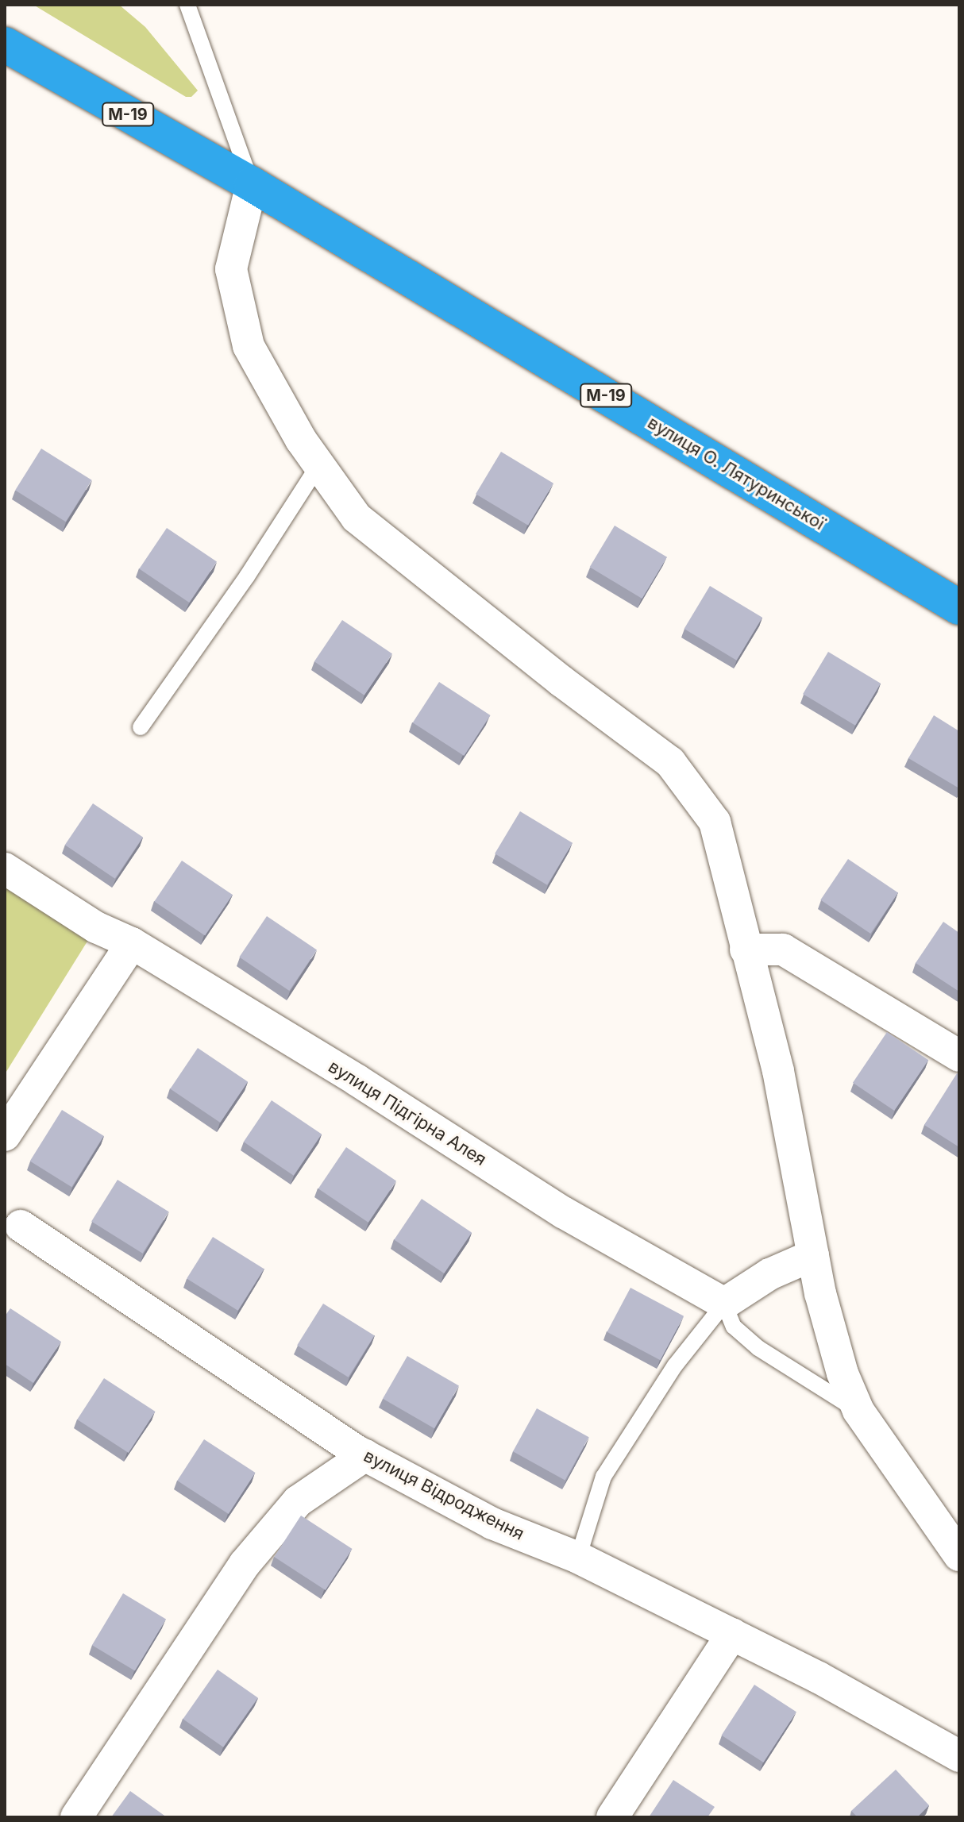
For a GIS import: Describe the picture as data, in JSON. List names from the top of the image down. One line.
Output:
{"streets":{"highway":["М-19","вулиця О. Лятуринської"],"street":["вулиця Підгірна Алея","вулиця Відродження"]},"crossings":[["М-19","вулиця О. Лятуринської"]]}
